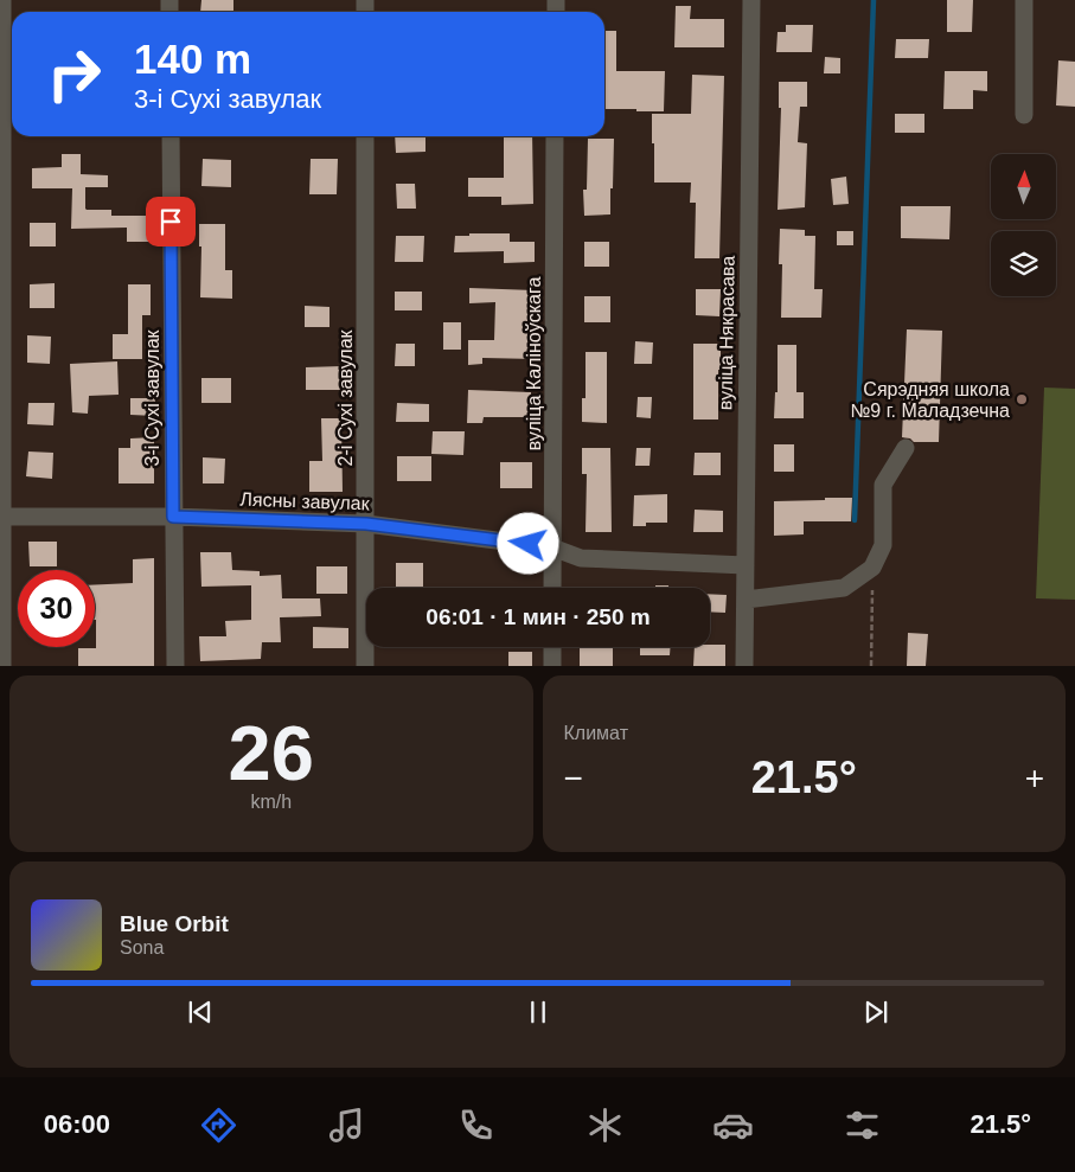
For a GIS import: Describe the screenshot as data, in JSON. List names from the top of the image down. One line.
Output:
{"streets":{"street":["вуліца Някрасава","вуліца Каліноўскага","3-і Сухі завулак","2-і Сухі завулак","Лясны завулак"]},"crossings":[["вуліца Някрасава","Лясны завулак"],["вуліца Каліноўскага","Лясны завулак"],["3-і Сухі завулак","Лясны завулак"],["2-і Сухі завулак","Лясны завулак"]],"places":["Сярэдняя школа №9 г. Маладзечна"],"north":"top","page":{"turn":["140 m","3-і Сухі завулак"],"limit":"30","trip":"06:01 · 1 мин · 250 m","tile":[["26","km/h"],"Климат"],"heat":["−","21.5°","+"],"song":["Blue Orbit","Sona"],"tabs":["06:00","21.5°"]}}
